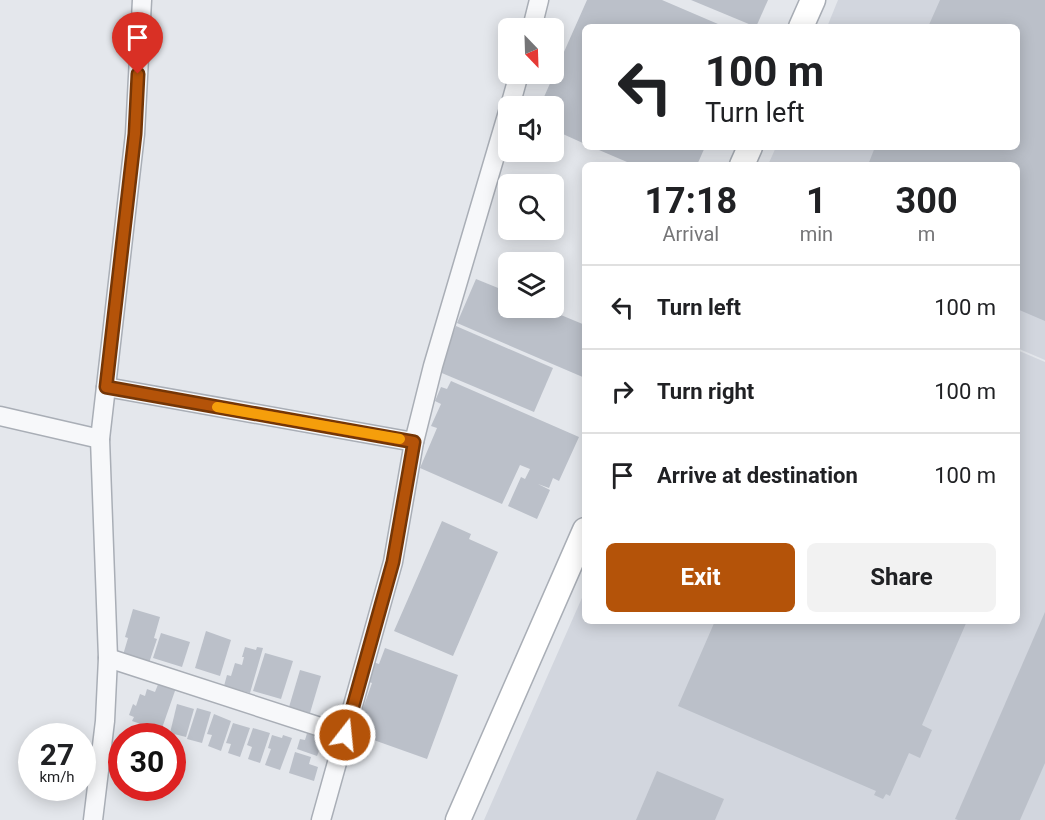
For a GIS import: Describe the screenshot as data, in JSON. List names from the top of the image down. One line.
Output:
{"north":"bottom right","page":{"turn":["100 m","Turn left"],"eta":["17:18","Arrival","1","min","300","m"],"list":[{"name":"Turn left","value":"100 m"},{"name":"Turn right","value":"100 m"},{"name":"Arrive at destination","value":"100 m"}],"buttons":["Exit","Share"],"speed":"27 km/h","limit":"30"}}
